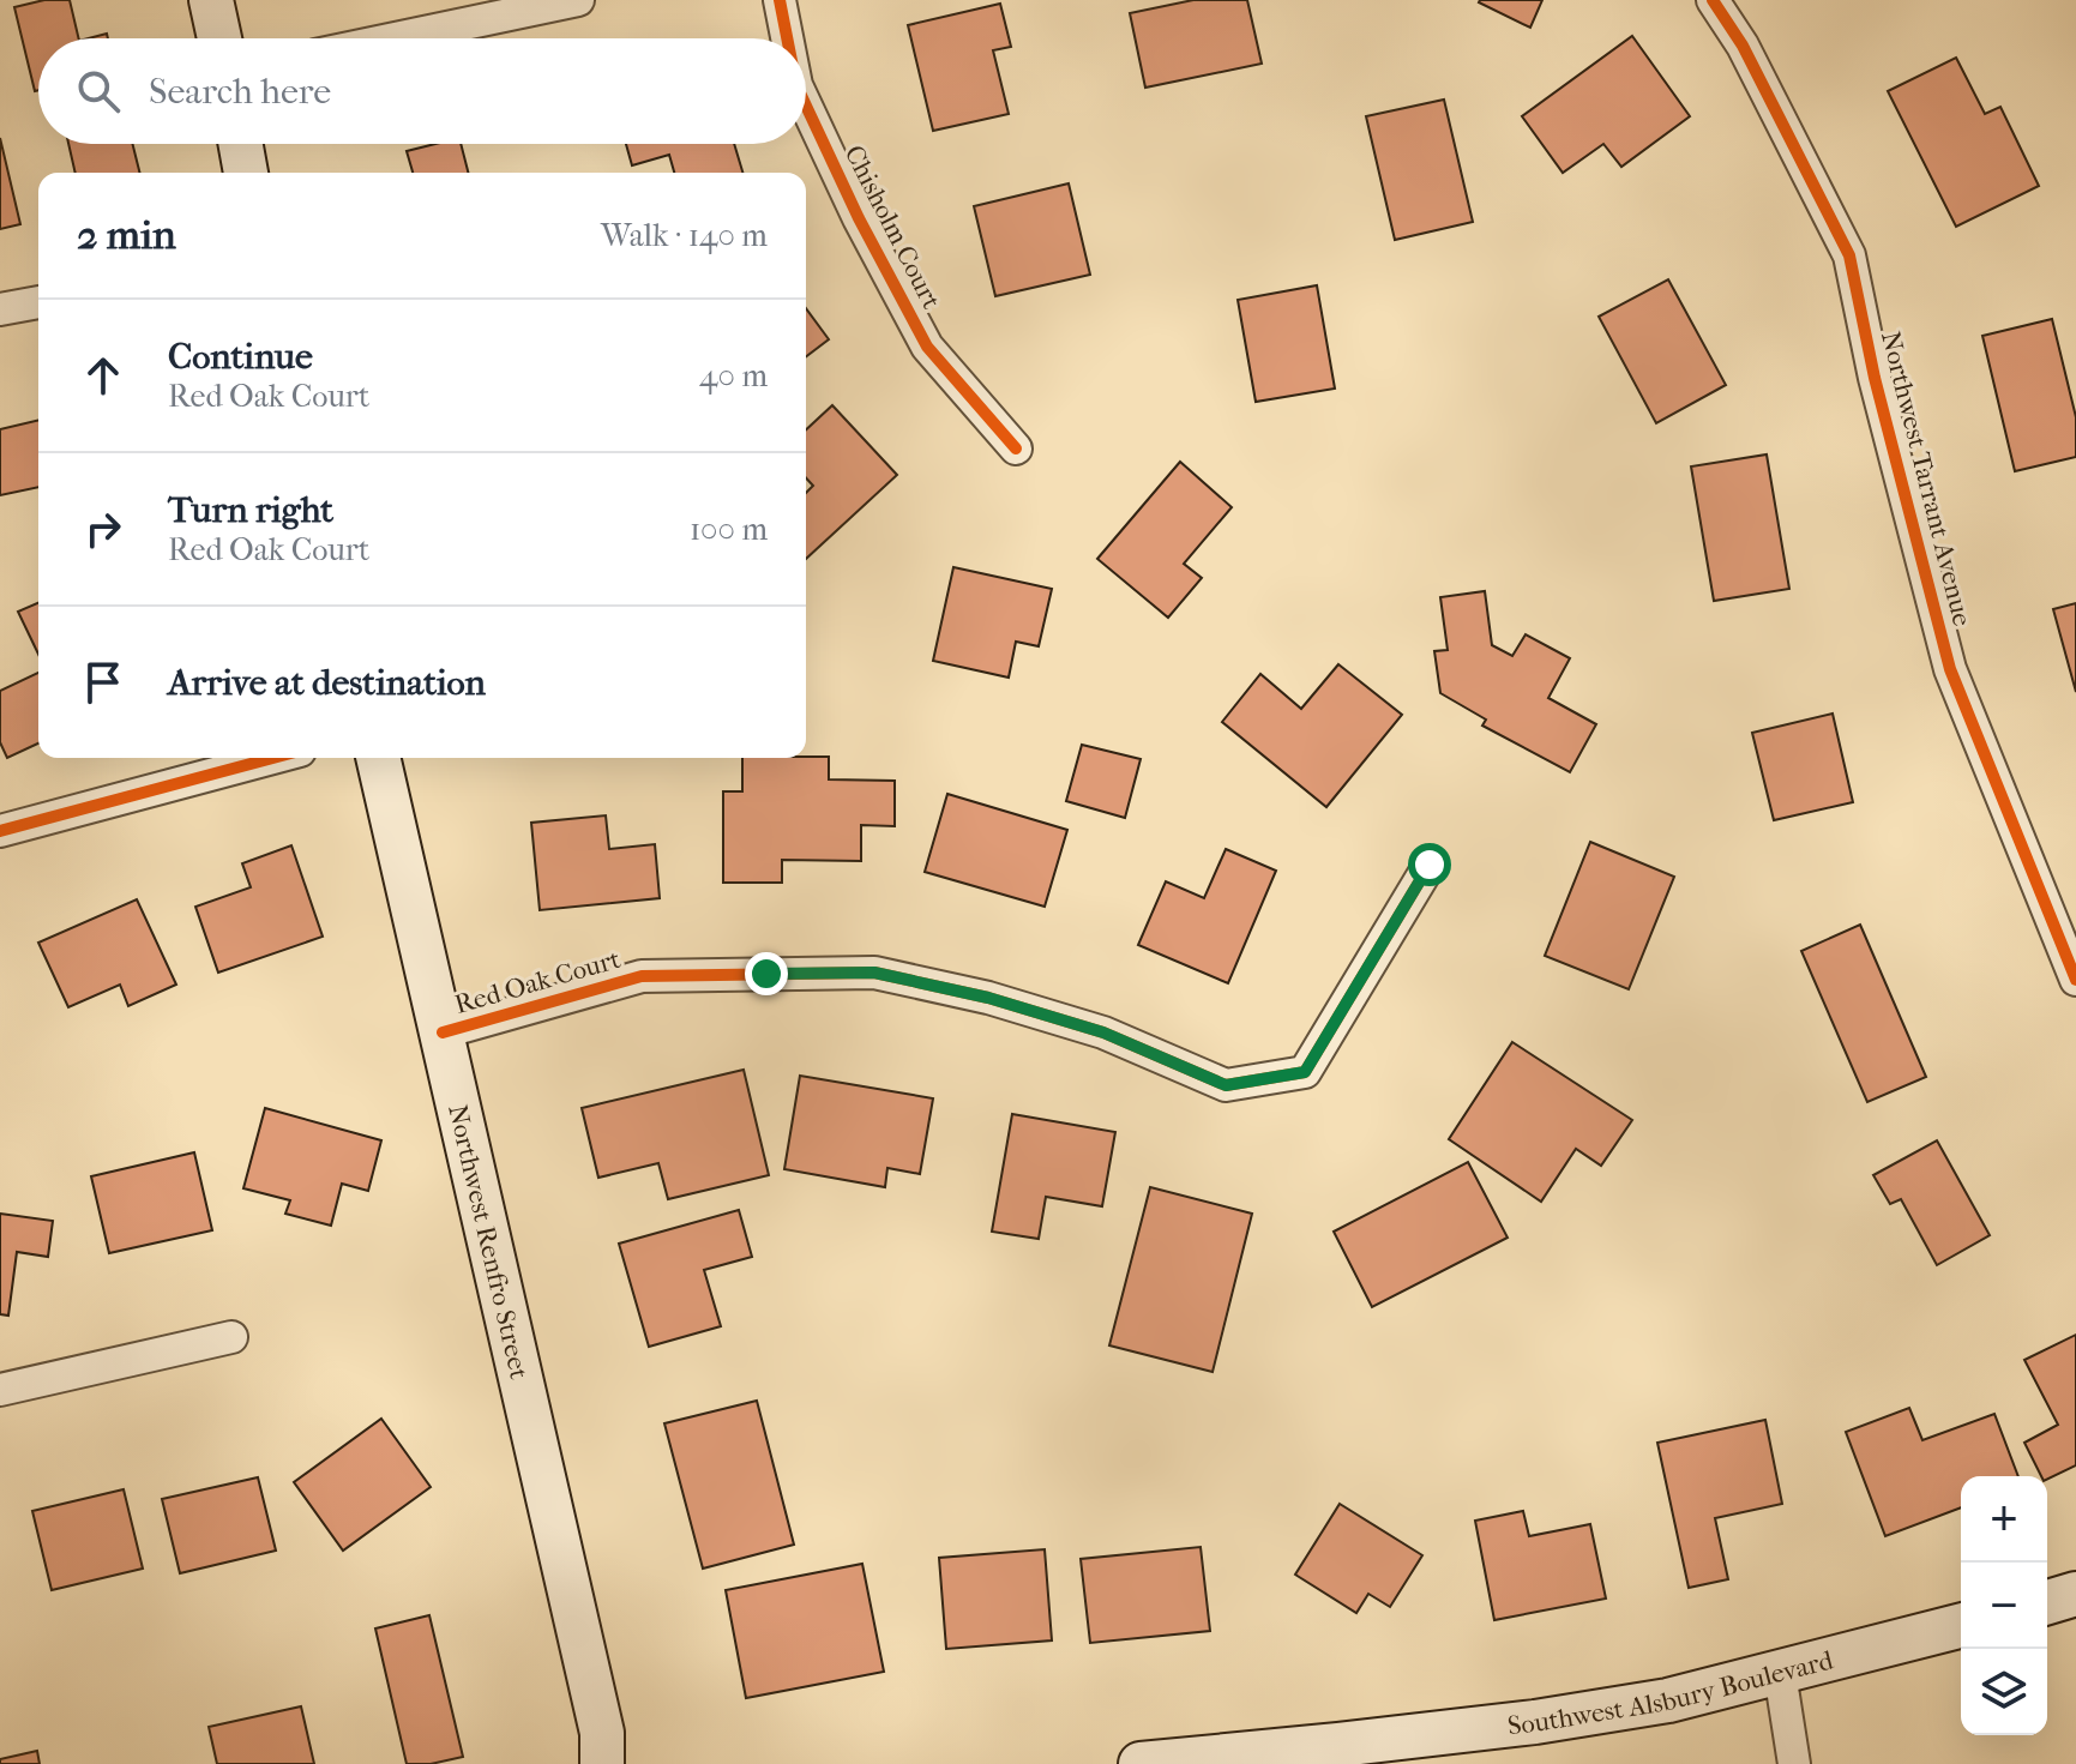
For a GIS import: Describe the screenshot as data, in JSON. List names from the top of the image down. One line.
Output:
{"streets":{"main road":["Northwest Renfro Street","Southwest Alsbury Boulevard"],"street":["Chisholm Court","Northwest Tarrant Avenue","Red Oak Court"]},"crossings":[["Red Oak Court","Northwest Renfro Street"]],"page":{"search":"Search here","heading":["2 min","Walk · 140 m"],"list":[["Continue","Red Oak Court","40 m"],["Turn right","Red Oak Court","100 m"],"Arrive at destination"],"map_buttons":["+","−"]}}
